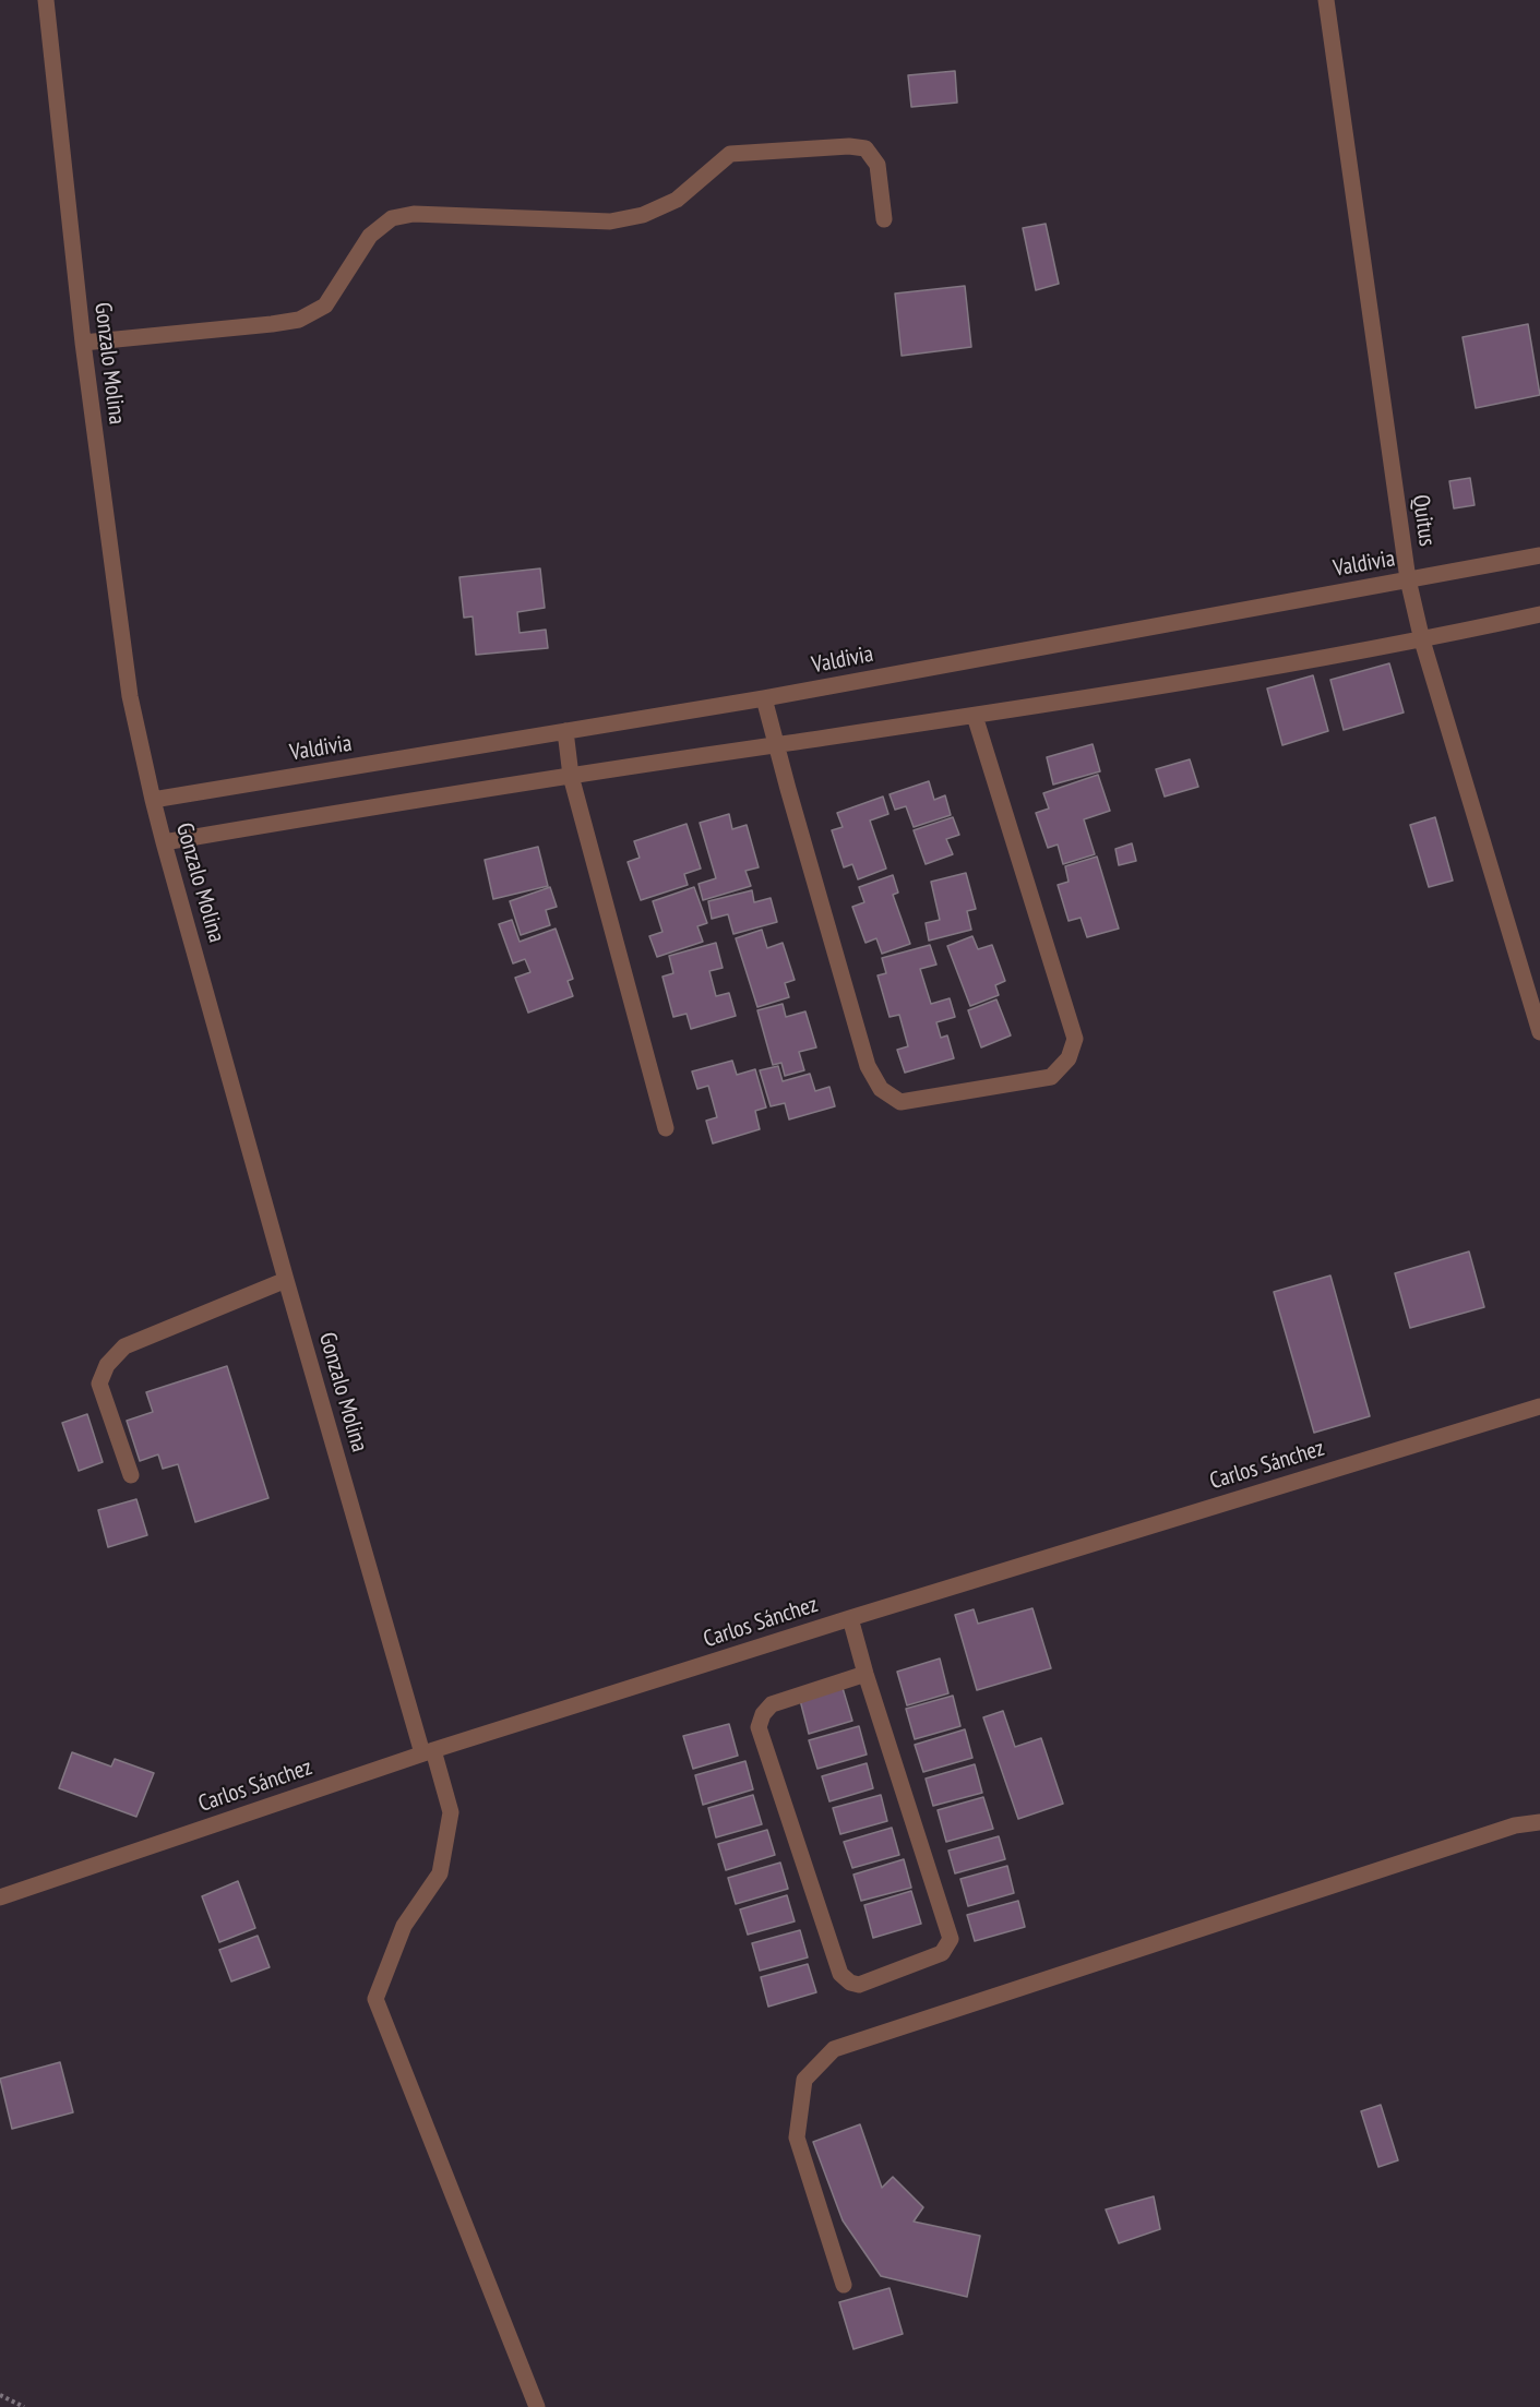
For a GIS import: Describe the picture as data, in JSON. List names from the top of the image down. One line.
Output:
{"streets":{"street":["Gonzalo Molina","Quitus","Valdivia","Carlos Sánchez"]},"crossings":[["Gonzalo Molina","Valdivia"],["Gonzalo Molina","Carlos Sánchez"],["Quitus","Valdivia"]]}
